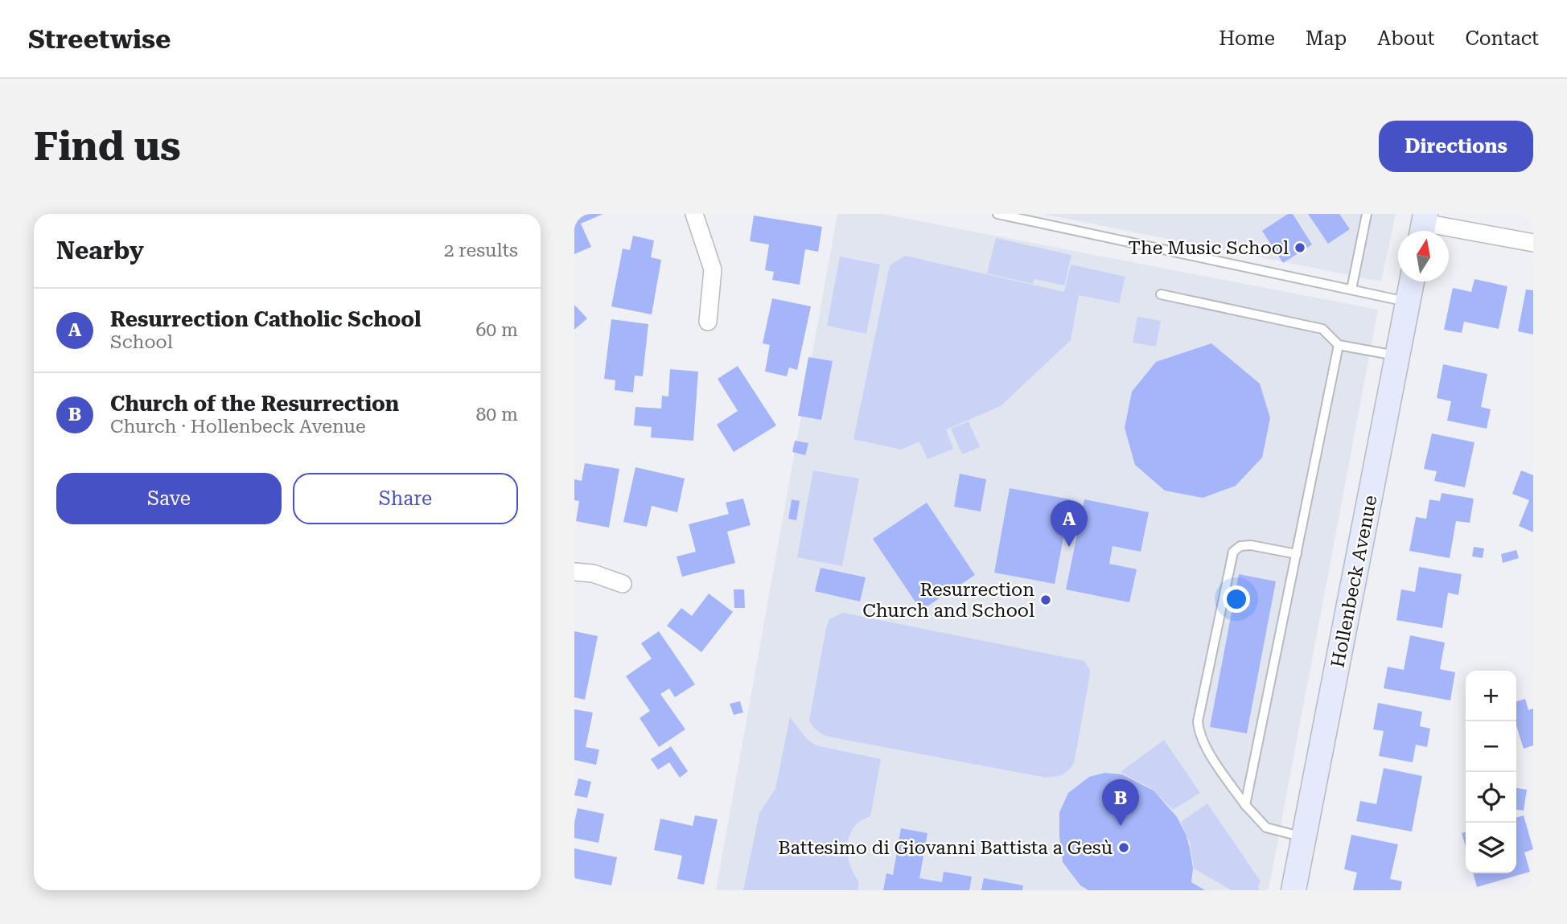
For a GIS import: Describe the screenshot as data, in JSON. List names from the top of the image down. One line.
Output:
{"streets":{"street":["Hollenbeck Avenue"]},"places":["The Music School","Resurrection Church and School","Battesimo di Giovanni Battista a Gesù"],"north":"top","page":{"header":"Streetwise","nav":["Home","Map","About","Contact"],"buttons":["Directions",["Save","Share"]],"title":"Find us","heading":["Nearby","2 results"],"list":[{"mark":"A","name":"Resurrection Catholic School","note":"School","value":"60 m"},{"mark":"B","name":"Church of the Resurrection","note":"Church · Hollenbeck Avenue","value":"80 m"}],"pins":["A","B"],"map_buttons":["+","−"]}}
